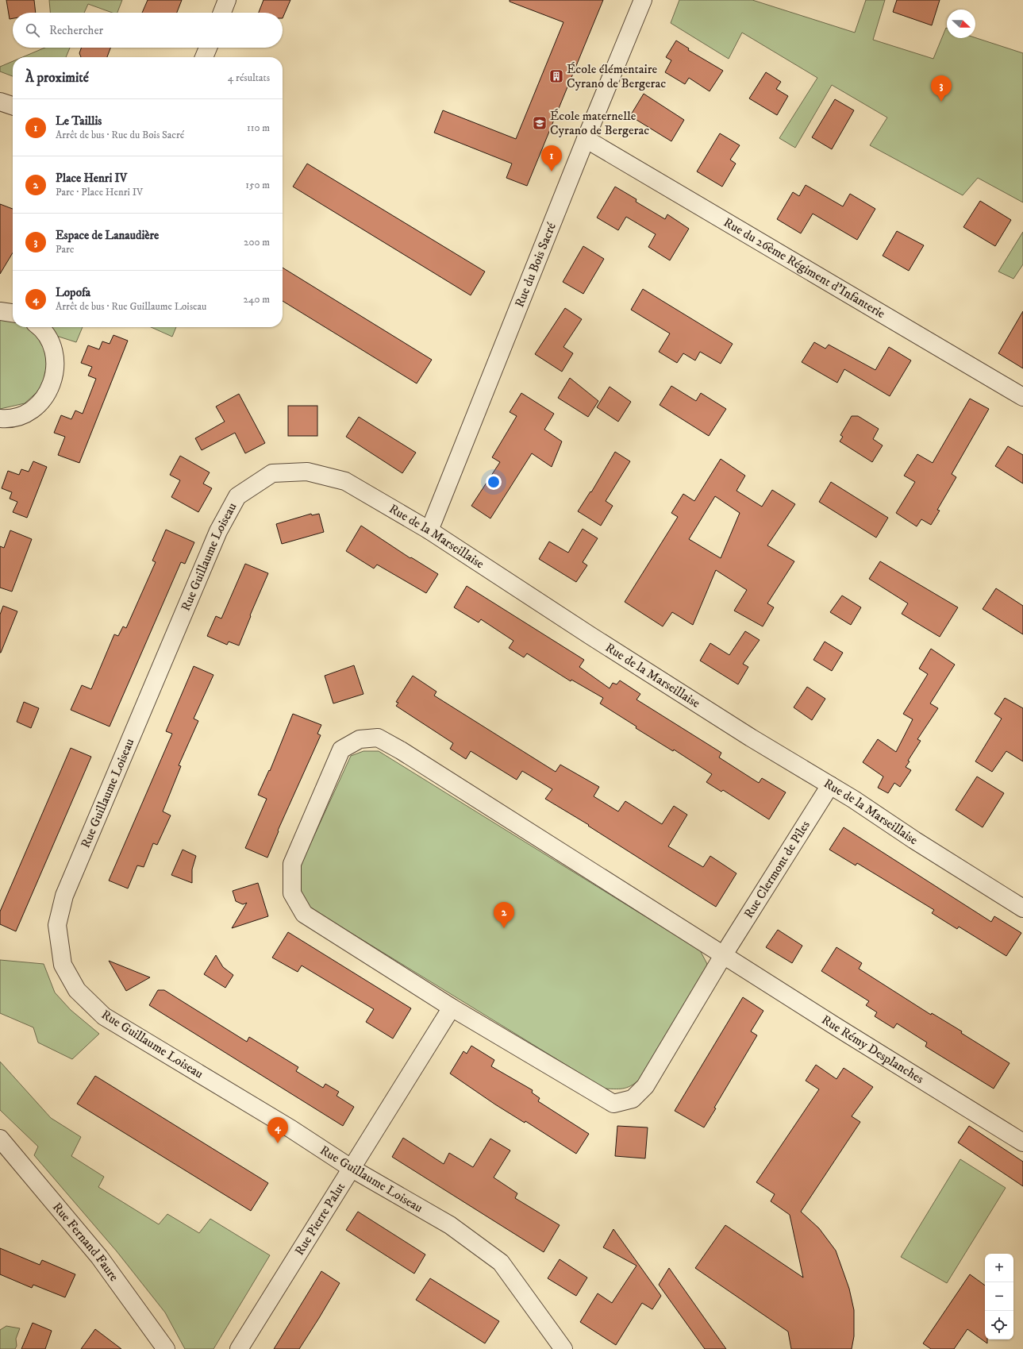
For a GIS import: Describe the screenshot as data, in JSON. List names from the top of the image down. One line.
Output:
{"streets":{"street":["Rue du Bois Sacré","Rue du 26ème Régiment d'Infanterie","Rue de la Marseillaise","Rue Guillaume Loiseau","Rue Clermont de Piles","Rue Rémy Desplanches","Rue Pierre Palut","Rue Fernand Faure"]},"crossings":[["Rue du Bois Sacré","Rue du 26ème Régiment d'Infanterie"],["Rue du Bois Sacré","Rue de la Marseillaise"],["Rue de la Marseillaise","Rue Guillaume Loiseau"],["Rue de la Marseillaise","Rue Clermont de Piles"],["Rue Guillaume Loiseau","Rue Pierre Palut"],["Rue Clermont de Piles","Rue Rémy Desplanches"],["Rue Clermont de Piles","Rue Pierre Palut"],["Rue Rémy Desplanches","Rue Pierre Palut"]],"places":{"building":["École élémentaire Cyrano de Bergerac"],"school or university":["École maternelle Cyrano de Bergerac"]},"north":"right","page":{"search":"Rechercher","heading":["À proximité","4 résultats"],"pins":["3","1","2","4"],"list":[{"mark":"1","name":"Le Taillis","note":"Arrêt de bus · Rue du Bois Sacré","value":"110 m"},{"mark":"2","name":"Place Henri IV","note":"Parc · Place Henri IV","value":"150 m"},{"mark":"3","name":"Espace de Lanaudière","note":"Parc","value":"200 m"},{"mark":"4","name":"Lopofa","note":"Arrêt de bus · Rue Guillaume Loiseau","value":"240 m"}],"map_buttons":["+","−"]}}
